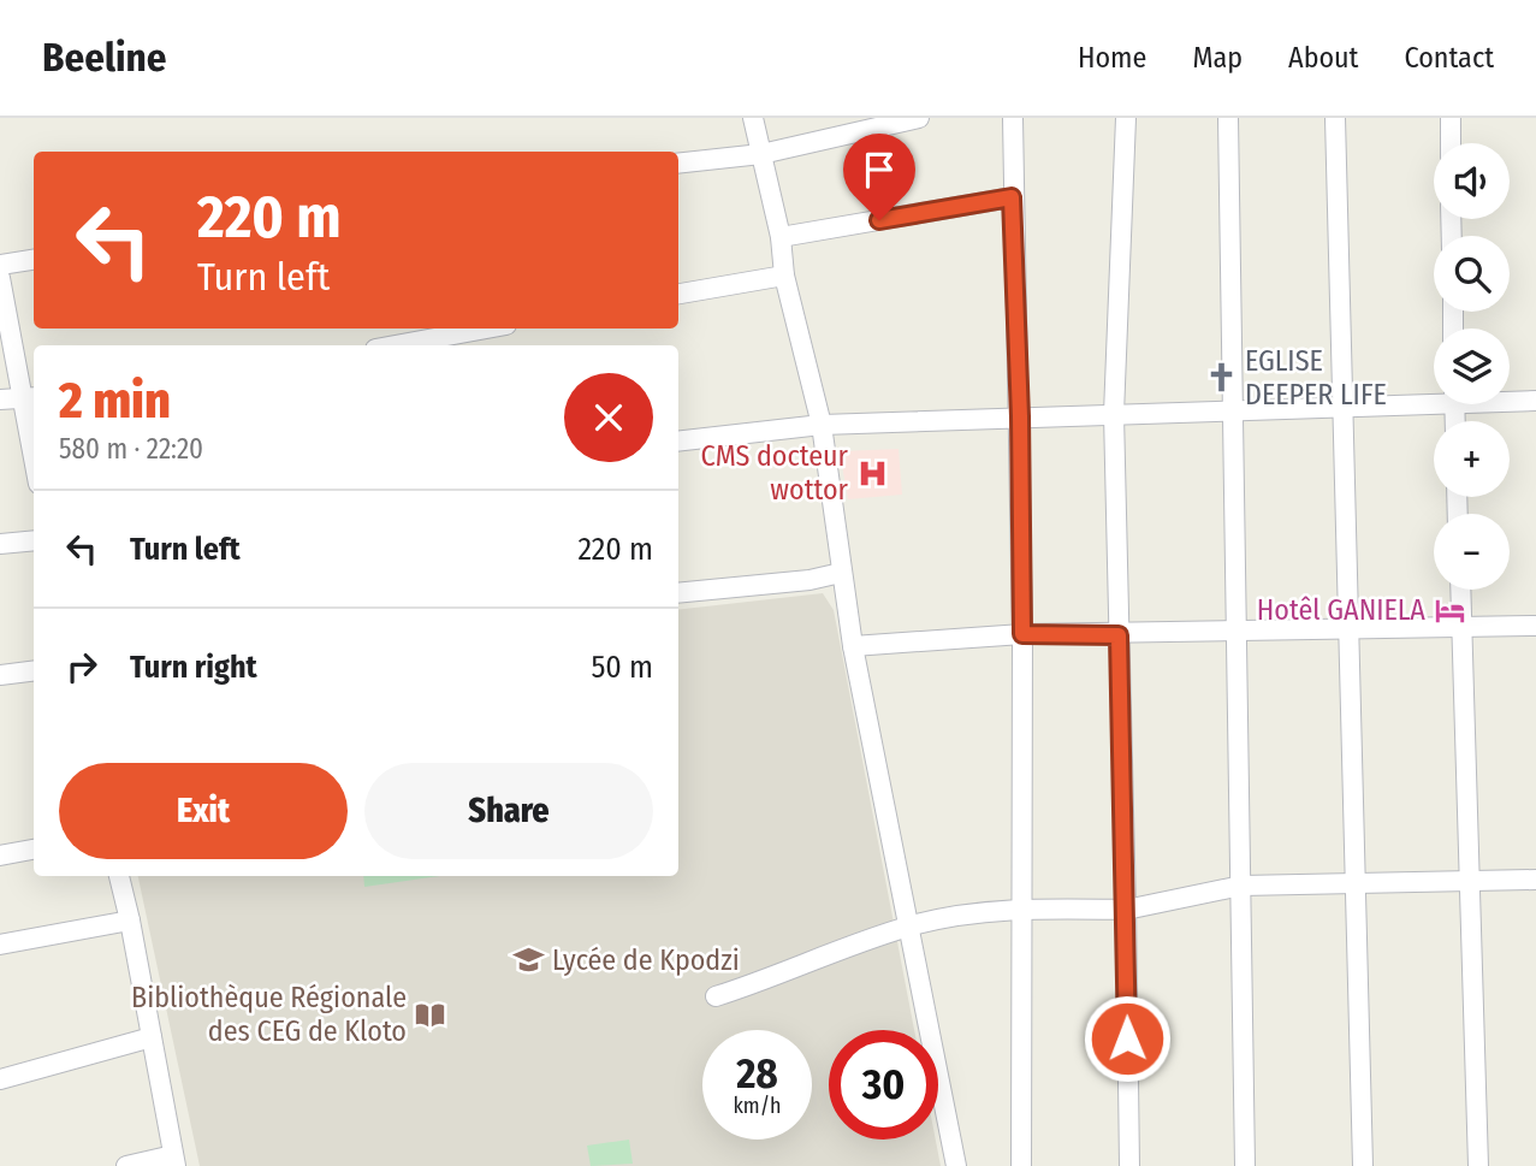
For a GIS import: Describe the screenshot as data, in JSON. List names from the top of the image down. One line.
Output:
{"places":{"church":["EGLISE DEEPER LIFE"],"hospital":["CMS docteur wottor"],"hotel":["Hotêl GANIELA"],"school or university":["Lycée de Kpodzi"],"library":["Bibliothèque Régionale des CEG de Kloto"]},"page":{"header":"Beeline","nav":["Home","Map","About","Contact"],"map_buttons":["+","−"],"turn":["220 m","Turn left"],"heading":["2 min","580 m · 22:20"],"list":[{"name":"Turn left","value":"220 m"},{"name":"Turn right","value":"50 m"}],"buttons":["Exit","Share"],"speed":"28 km/h","limit":"30"}}
